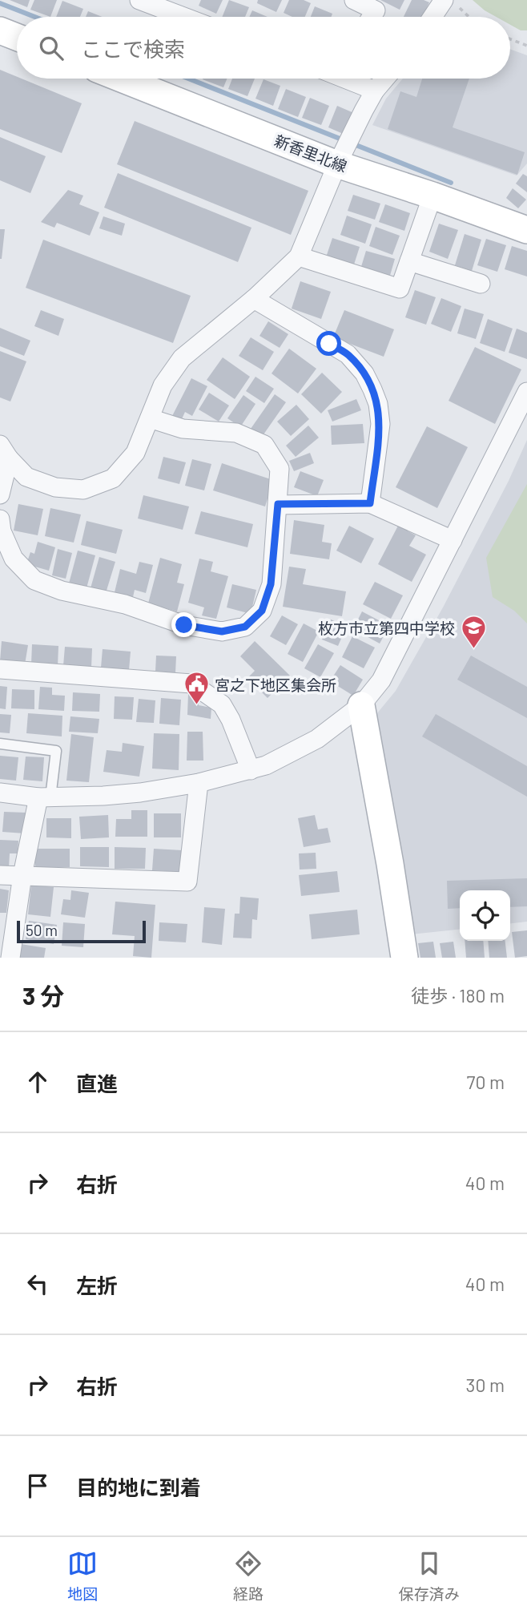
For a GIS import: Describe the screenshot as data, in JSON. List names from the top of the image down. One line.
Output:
{"streets":{"street":["新香里北線"]},"places":{"school or university":["枚方市立第四中学校"],"public building":["宮之下地区集会所"]},"scale_bar":"50 m","page":{"search":"ここで検索","scale":"50 m","heading":["3 分","徒歩 · 180 m"],"list":[["直進","70 m"],["右折","40 m"],["左折","40 m"],["右折","30 m"],"目的地に到着"],"nav":["地図","経路","保存済み"]}}
